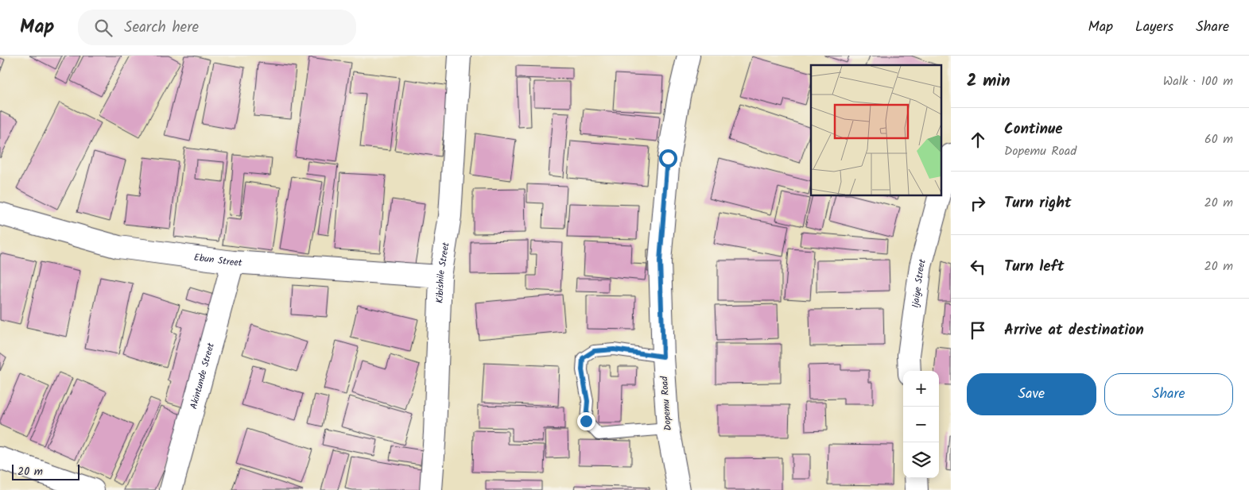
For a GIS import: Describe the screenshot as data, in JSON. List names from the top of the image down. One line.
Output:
{"streets":{"street":["Ebun Street","Kibishile Street","Ijaiye Street","Akintunde Street","Dopemu Road"]},"crossings":[["Ebun Street","Kibishile Street"],["Ebun Street","Akintunde Street"]],"scale_bar":"20 m","page":{"header":"Map","search":"Search here","nav":["Map","Layers","Share"],"heading":["2 min","Walk · 100 m"],"list":[["Continue","Dopemu Road","60 m"],["Turn right","20 m"],["Turn left","20 m"],"Arrive at destination"],"buttons":["Save","Share"],"map_buttons":["+","−"],"scale":"20 m"}}
